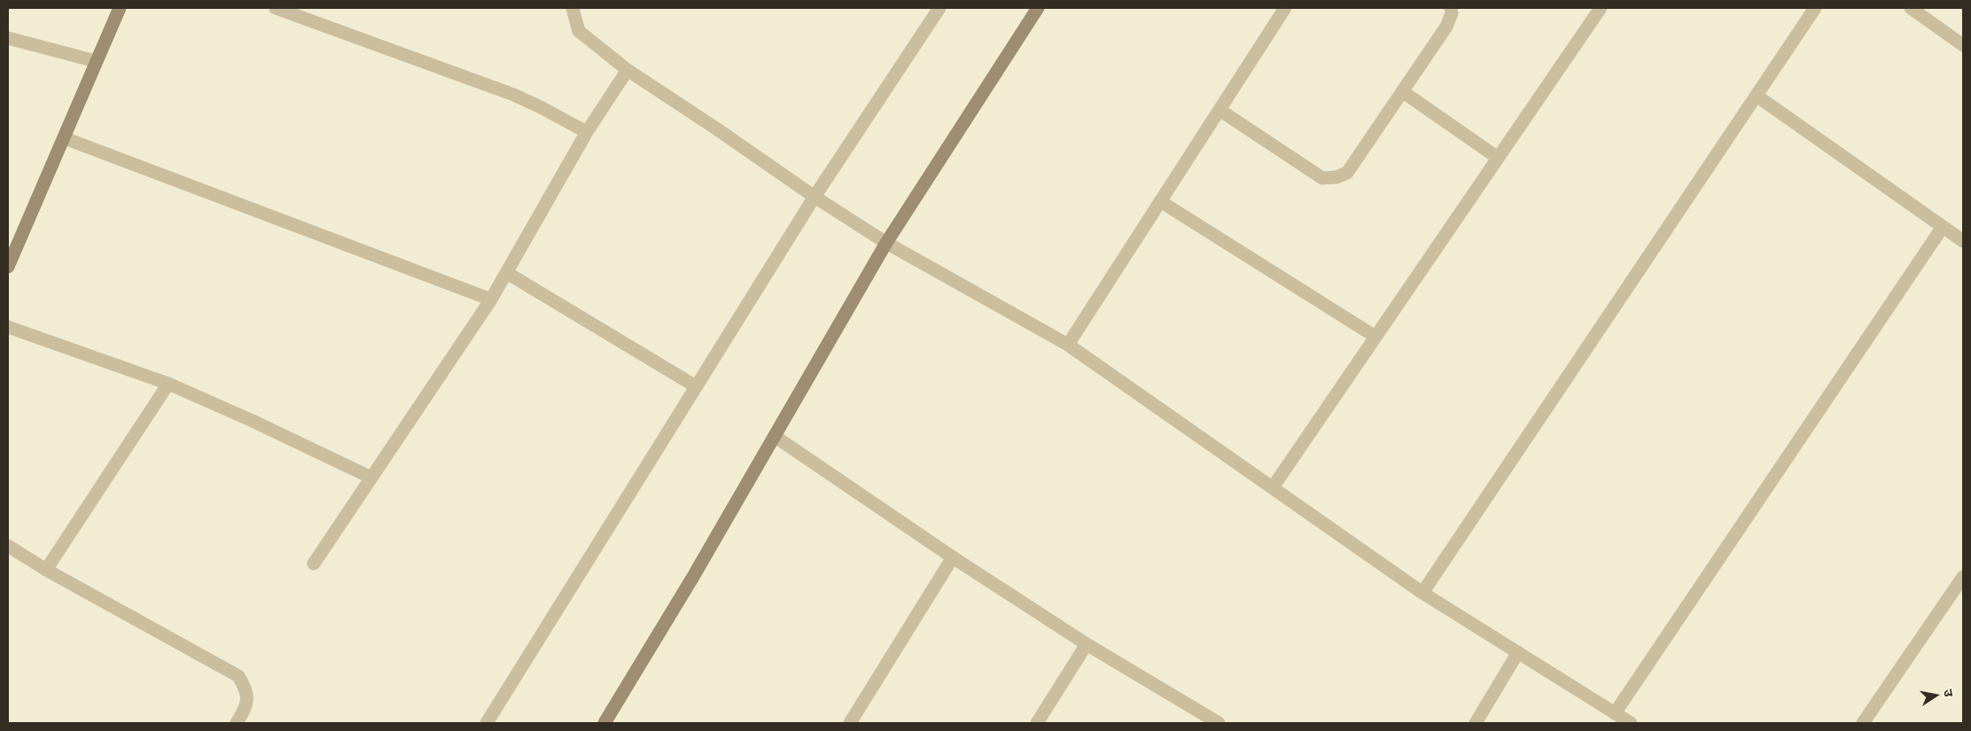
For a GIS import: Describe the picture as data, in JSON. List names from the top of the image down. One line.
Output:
{"north":"right"}
